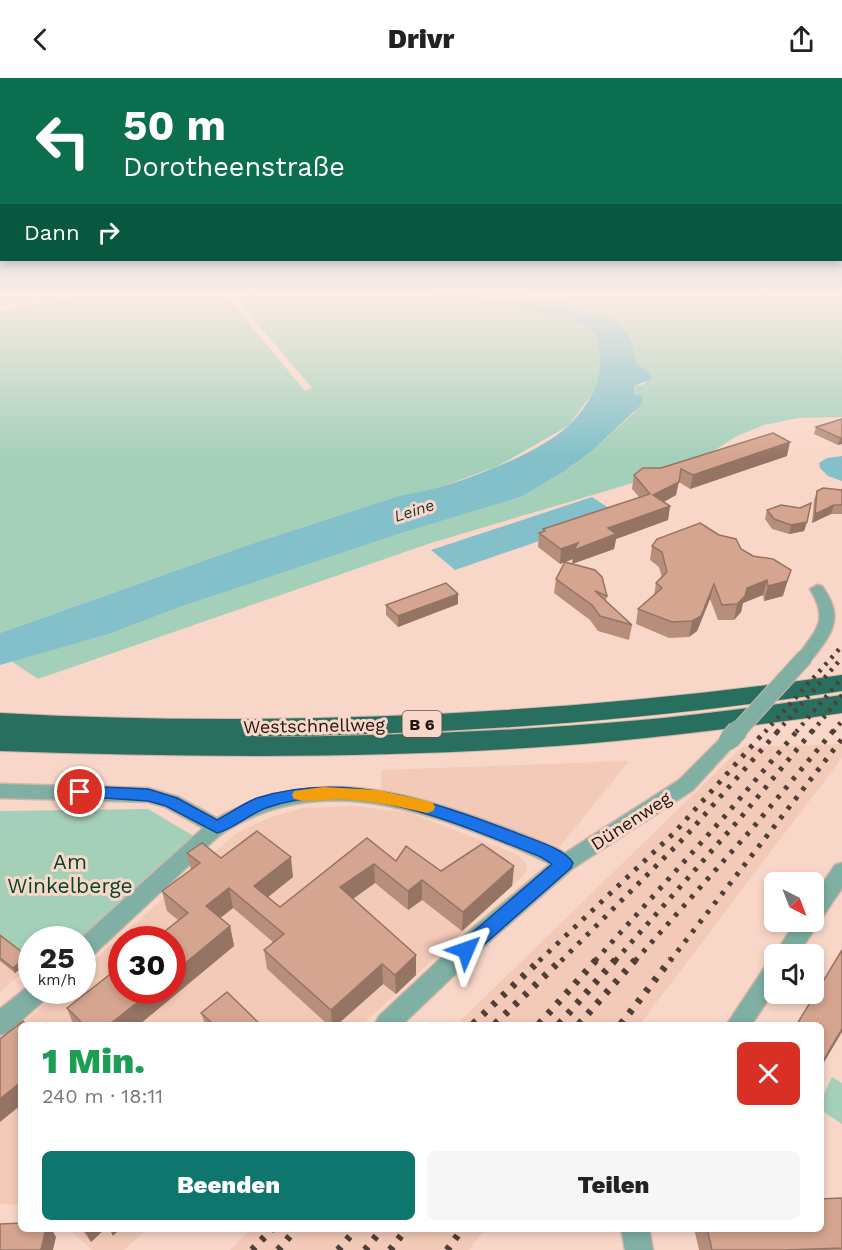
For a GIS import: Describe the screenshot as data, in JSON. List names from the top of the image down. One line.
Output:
{"streets":{"highway":["B 6","Westschnellweg"],"street":["Dünenweg"]},"water":["Leine"],"parks":["Am Winkelberge"],"north":"bottom right","page":{"header":"Drivr","turn":["50 m","Dorotheenstraße"],"then":"Dann","speed":"25 km/h","limit":"30","heading":["1 Min.","240 m · 18:11"],"buttons":["Beenden","Teilen"]}}
